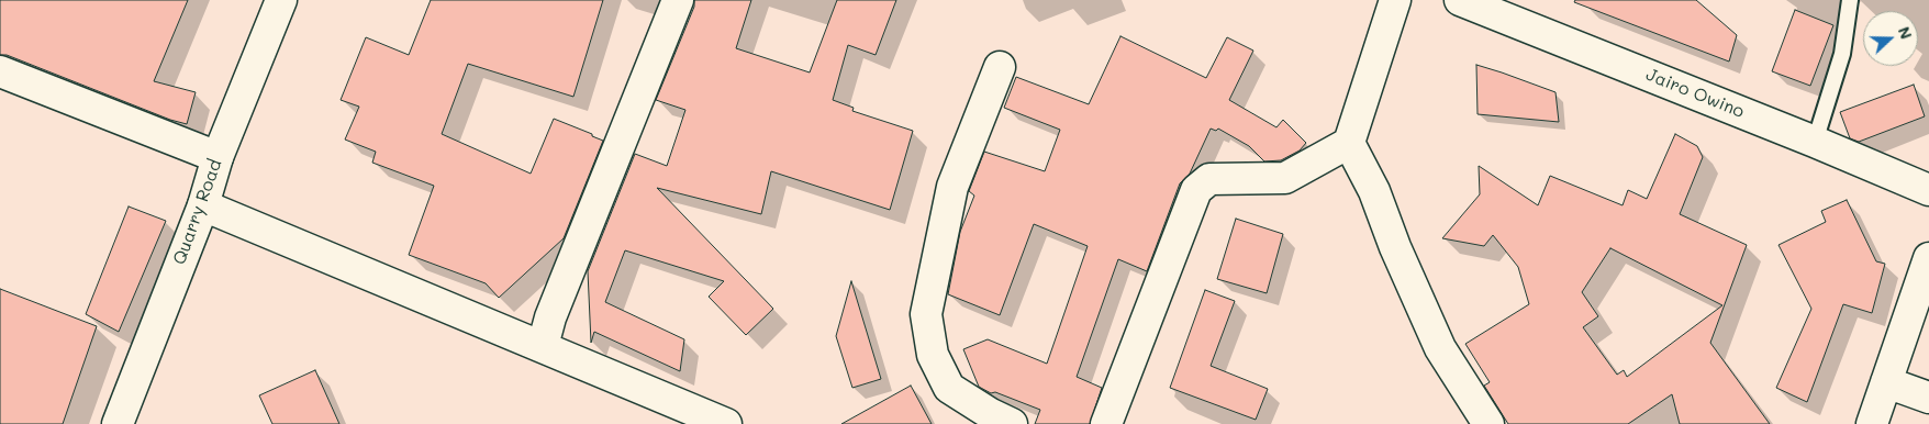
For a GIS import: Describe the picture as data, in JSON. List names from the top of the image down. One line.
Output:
{"streets":{"street":["Jairo Owino","Quarry Road"]},"north":"right"}
